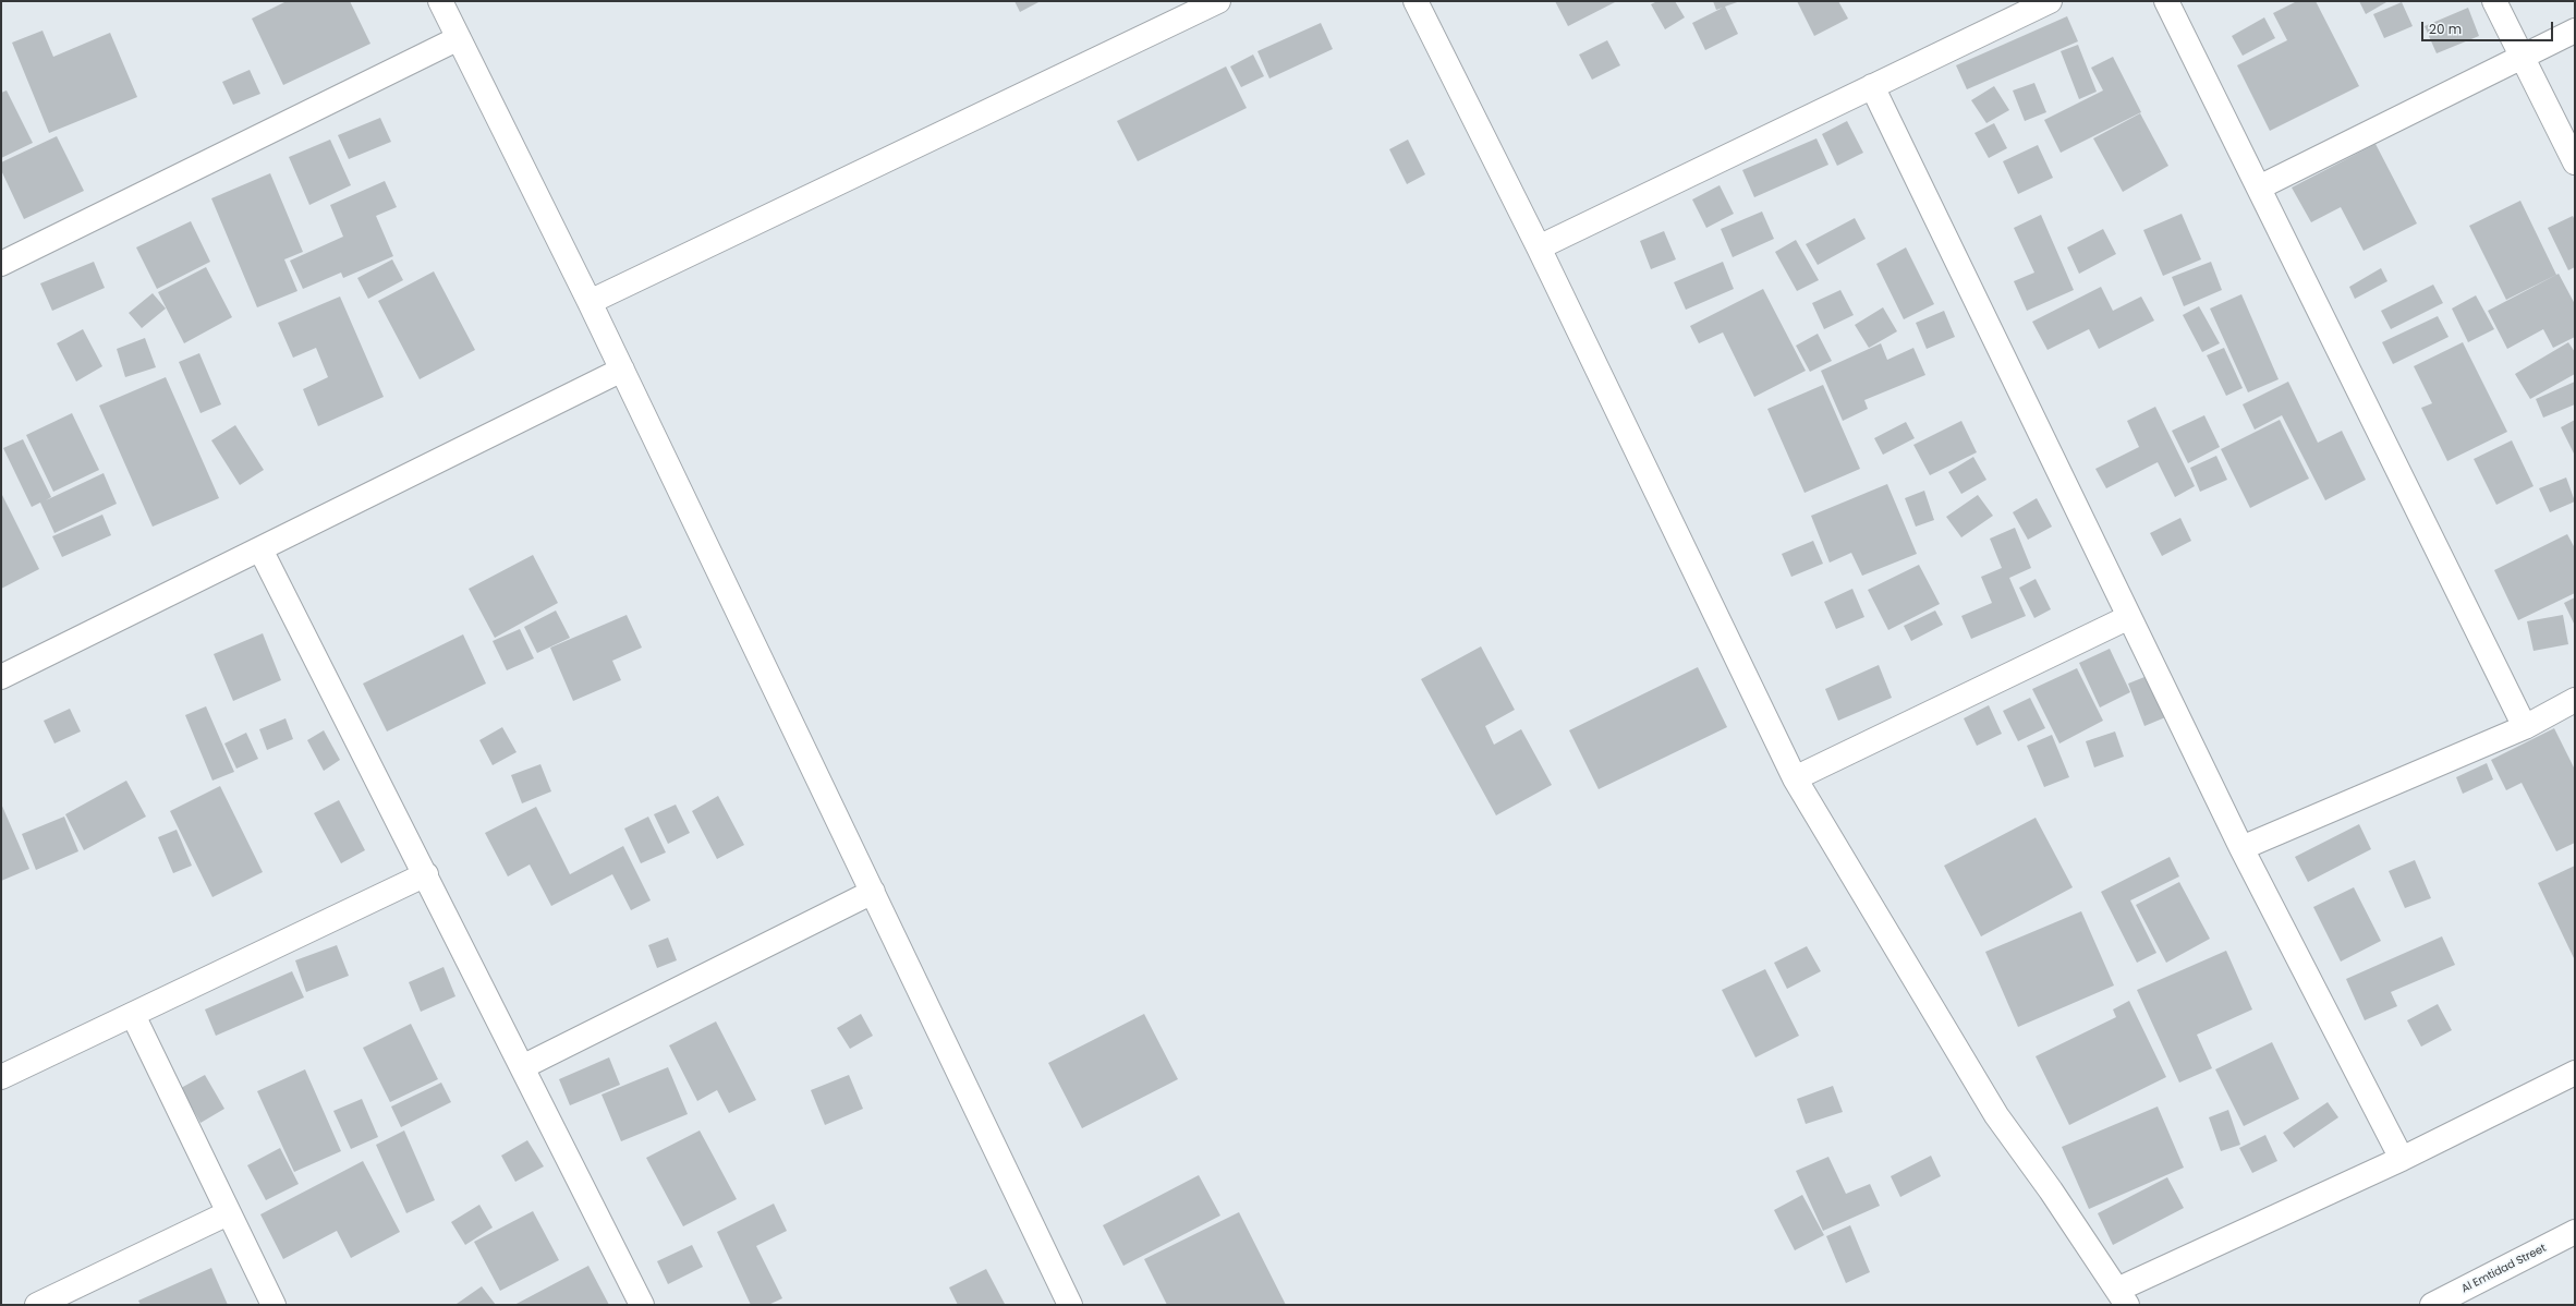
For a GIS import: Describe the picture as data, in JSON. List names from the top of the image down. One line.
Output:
{"streets":{"street":["Al Emtidad Street"]},"scale_bar":"20 m"}
